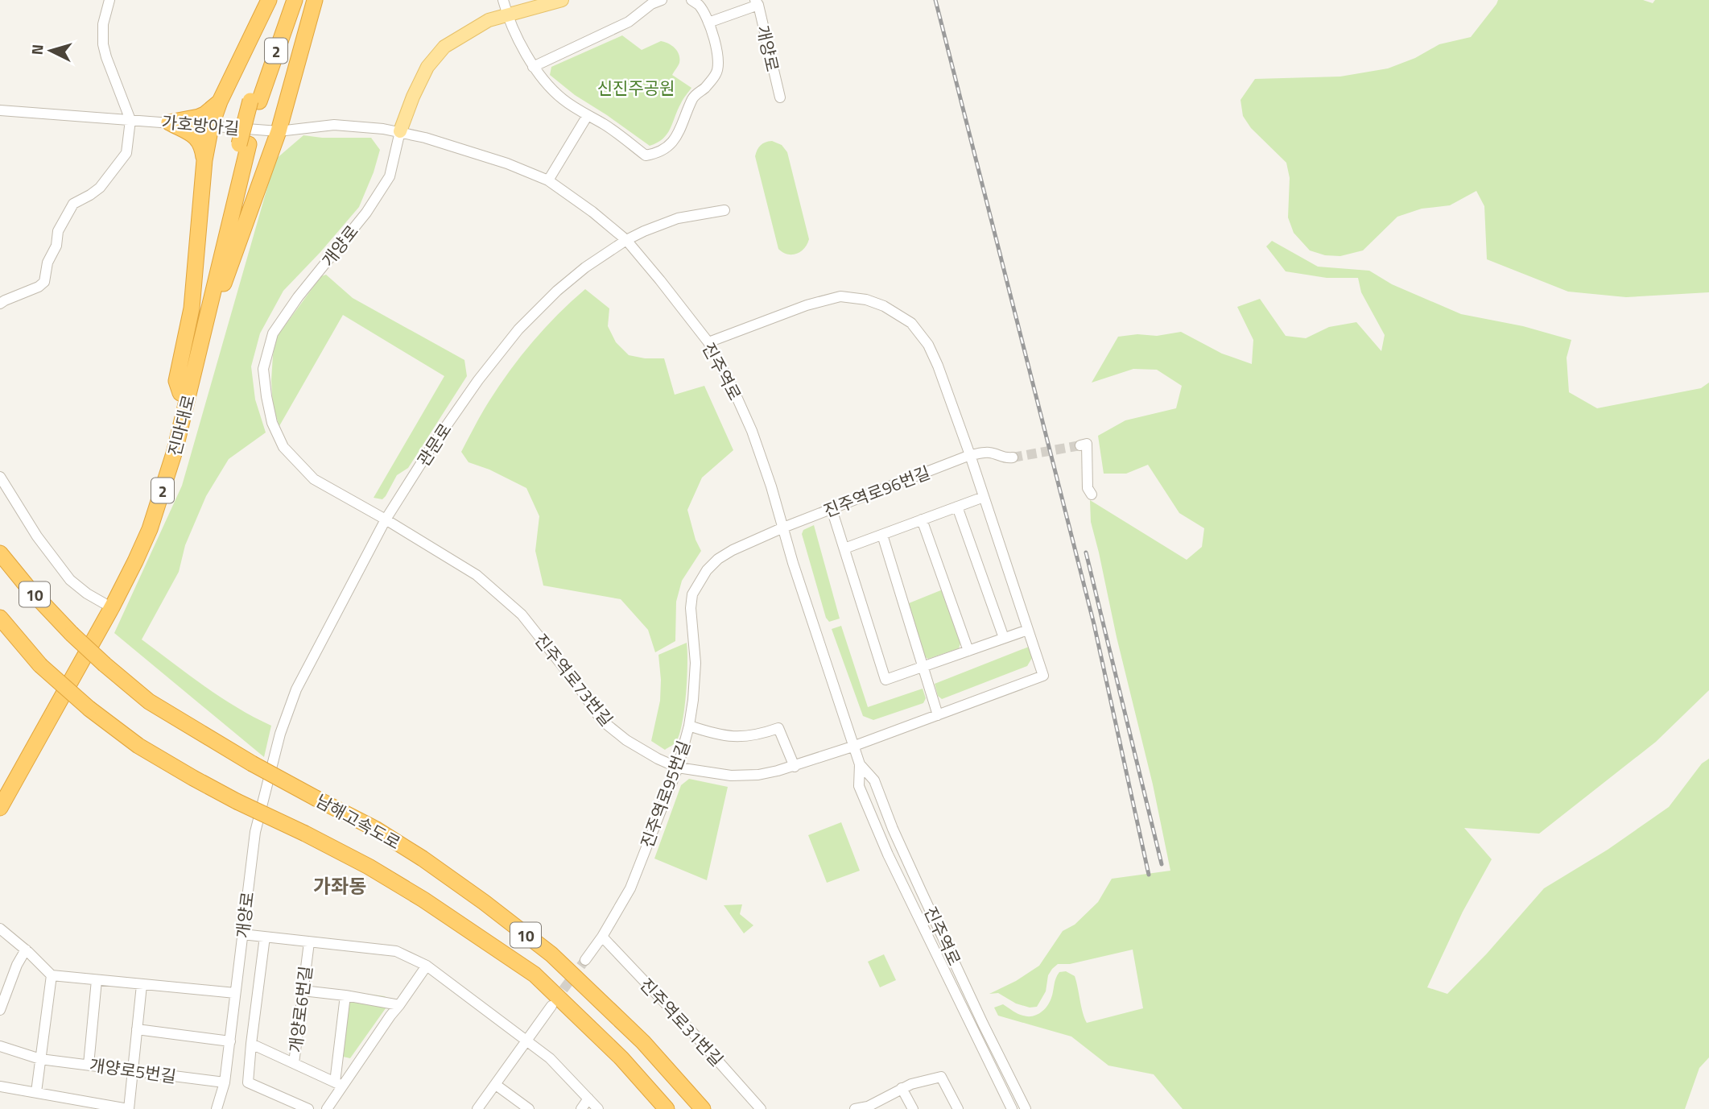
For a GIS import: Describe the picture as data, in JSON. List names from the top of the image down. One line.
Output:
{"streets":{"highway":["2","진마대로","10","남해고속도로"],"main road":["개양로"],"street":["가호방아길","진주역로","관문로","진주역로96번길","진주역로73번길","진주역로95번길","개양로6번길","진주역로31번길","개양로5번길"]},"crossings":[["개양로","가호방아길"],["개양로","진주역로"],["개양로","관문로"],["개양로","진주역로73번길"],["개양로","개양로6번길"],["개양로","개양로5번길"],["2","진마대로"],["가호방아길","진주역로"],["진주역로","관문로"],["진주역로","진주역로96번길"],["진주역로","진주역로73번길"],["진주역로","진주역로95번길"],["관문로","진주역로73번길"],["진주역로96번길","진주역로95번길"],["진주역로73번길","진주역로95번길"],["진주역로95번길","진주역로31번길"]],"districts":["가좌동"],"parks":["신진주공원"],"north":"left"}
